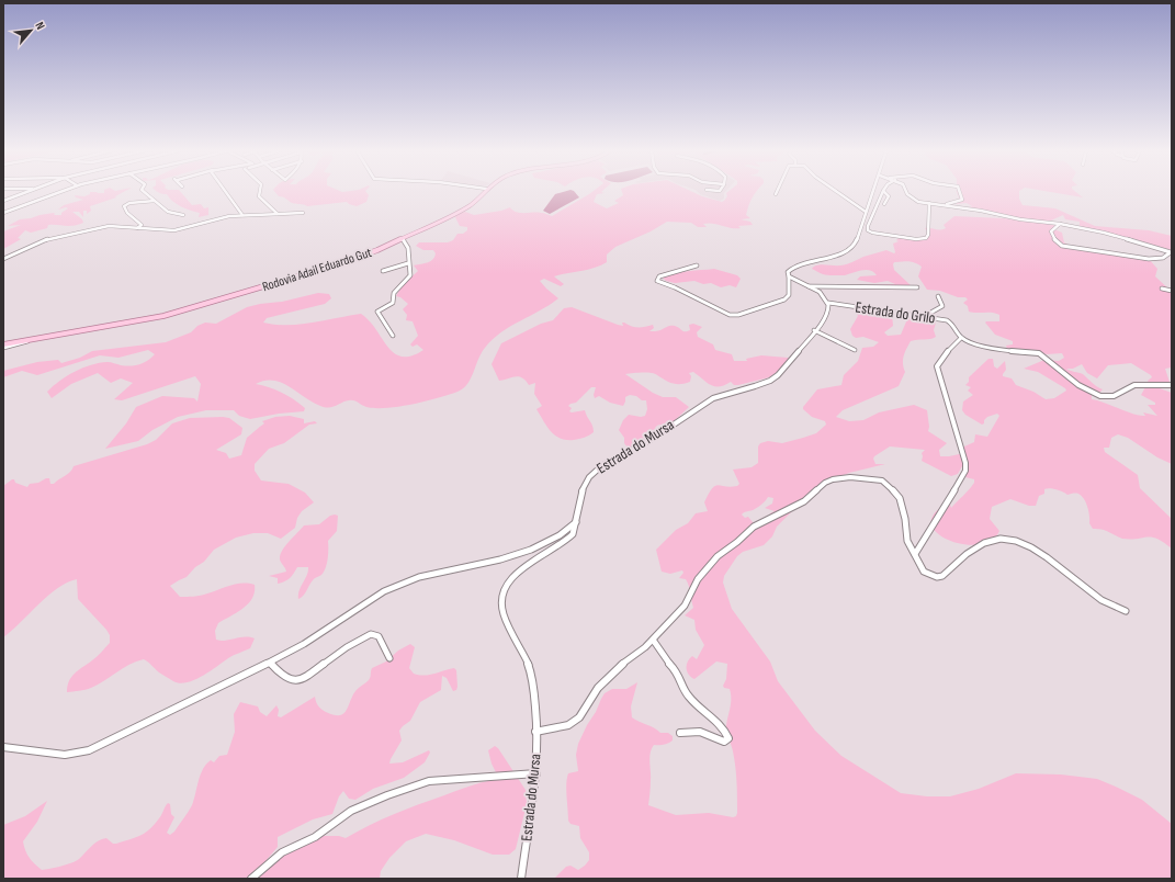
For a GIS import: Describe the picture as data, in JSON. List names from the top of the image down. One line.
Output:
{"streets":{"main road":["Rodovia Adail Eduardo Gut"],"street":["Estrada do Grilo","Estrada do Mursa"]},"crossings":[["Estrada do Grilo","Estrada do Mursa"]],"north":"top right"}
